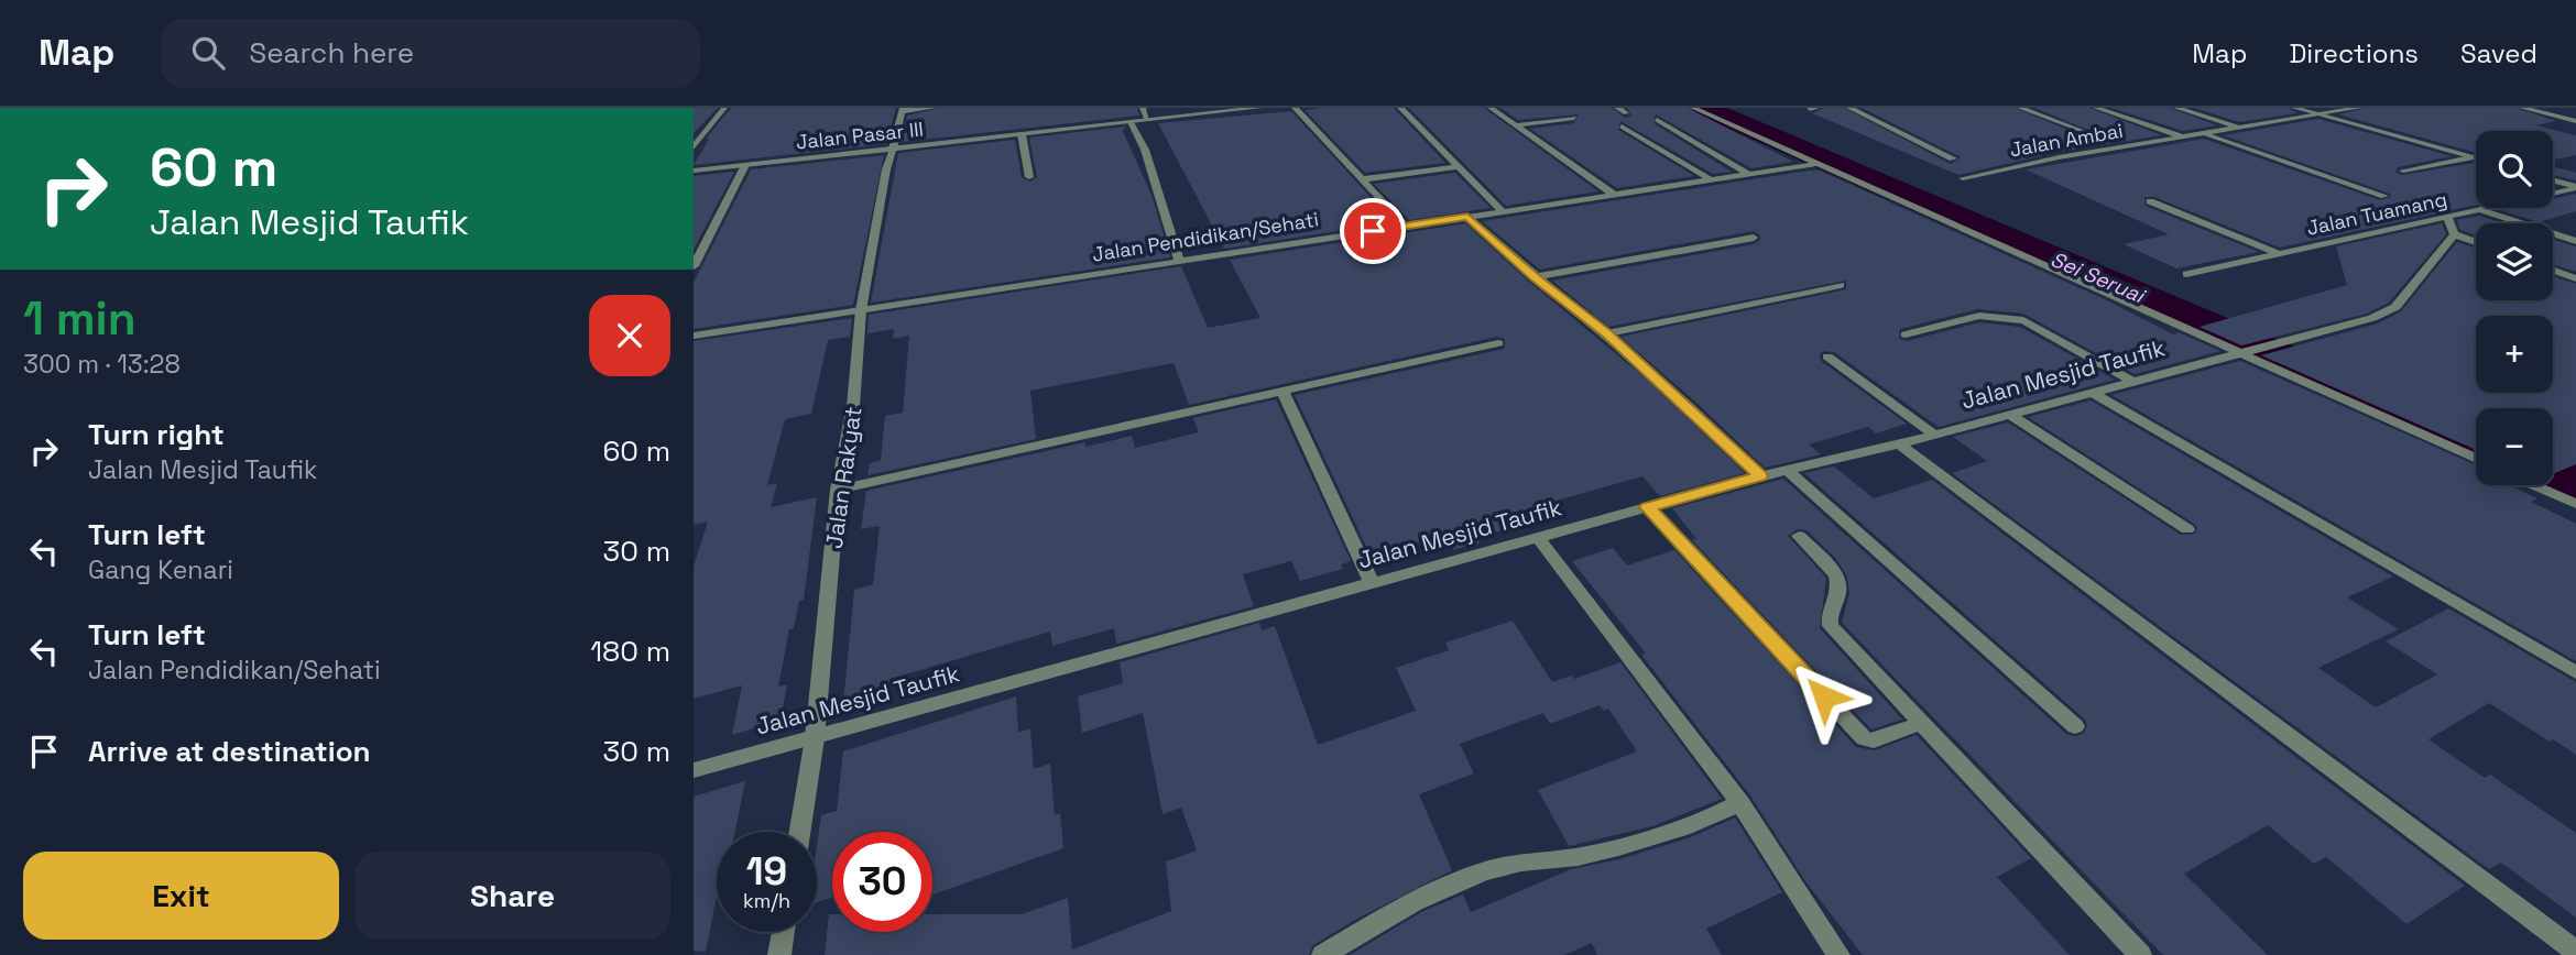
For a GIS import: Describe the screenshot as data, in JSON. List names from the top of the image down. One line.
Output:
{"streets":{"street":["Jalan Pasar III","Jalan Ambai","Jalan Tuamang","Jalan Pendidikan/Sehati","Jalan Mesjid Taufik","Jalan Rakyat"]},"crossings":[["Jalan Pasar III","Jalan Rakyat"],["Jalan Pendidikan/Sehati","Jalan Rakyat"],["Jalan Mesjid Taufik","Jalan Rakyat"]],"water":["Sei Seruai"],"page":{"header":"Map","search":"Search here","nav":["Map","Directions","Saved"],"turn":["60 m","Jalan Mesjid Taufik"],"map_buttons":["+","−"],"heading":["1 min","300 m · 13:28"],"list":[{"name":"Turn right","note":"Jalan Mesjid Taufik","value":"60 m"},{"name":"Turn left","note":"Gang Kenari","value":"30 m"},{"name":"Turn left","note":"Jalan Pendidikan/Sehati","value":"180 m"},{"name":"Arrive at destination","value":"30 m"}],"speed":"19 km/h","limit":"30","buttons":["Exit","Share"]}}
